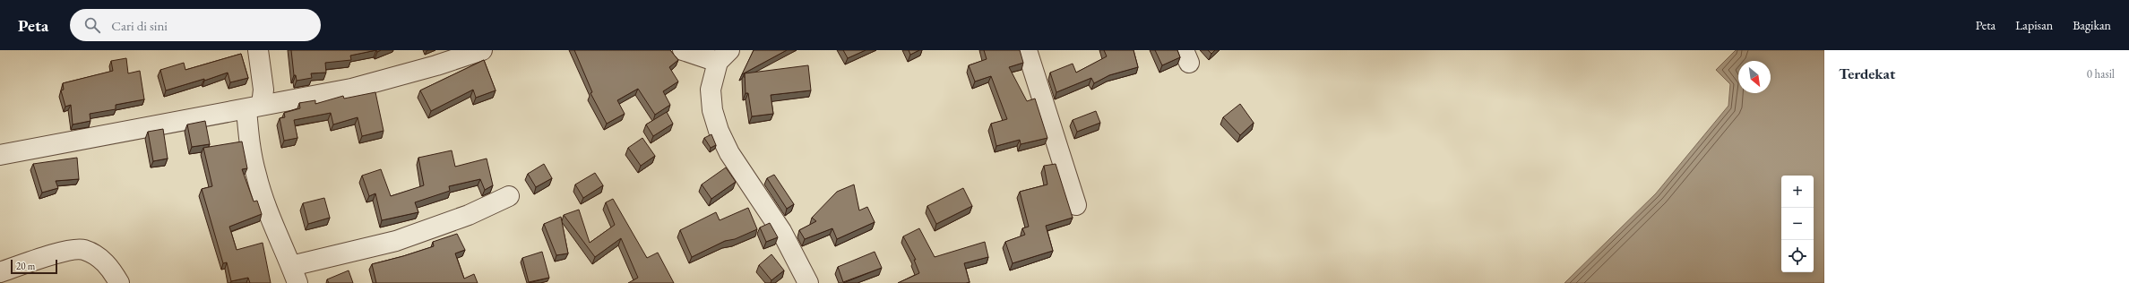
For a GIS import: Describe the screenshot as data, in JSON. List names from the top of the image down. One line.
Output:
{"scale_bar":"20 m","north":"bottom right","page":{"header":"Peta","search":"Cari di sini","nav":["Peta","Lapisan","Bagikan"],"heading":["Terdekat","0 hasil"],"map_buttons":["+","−"],"scale":"20 m"}}
